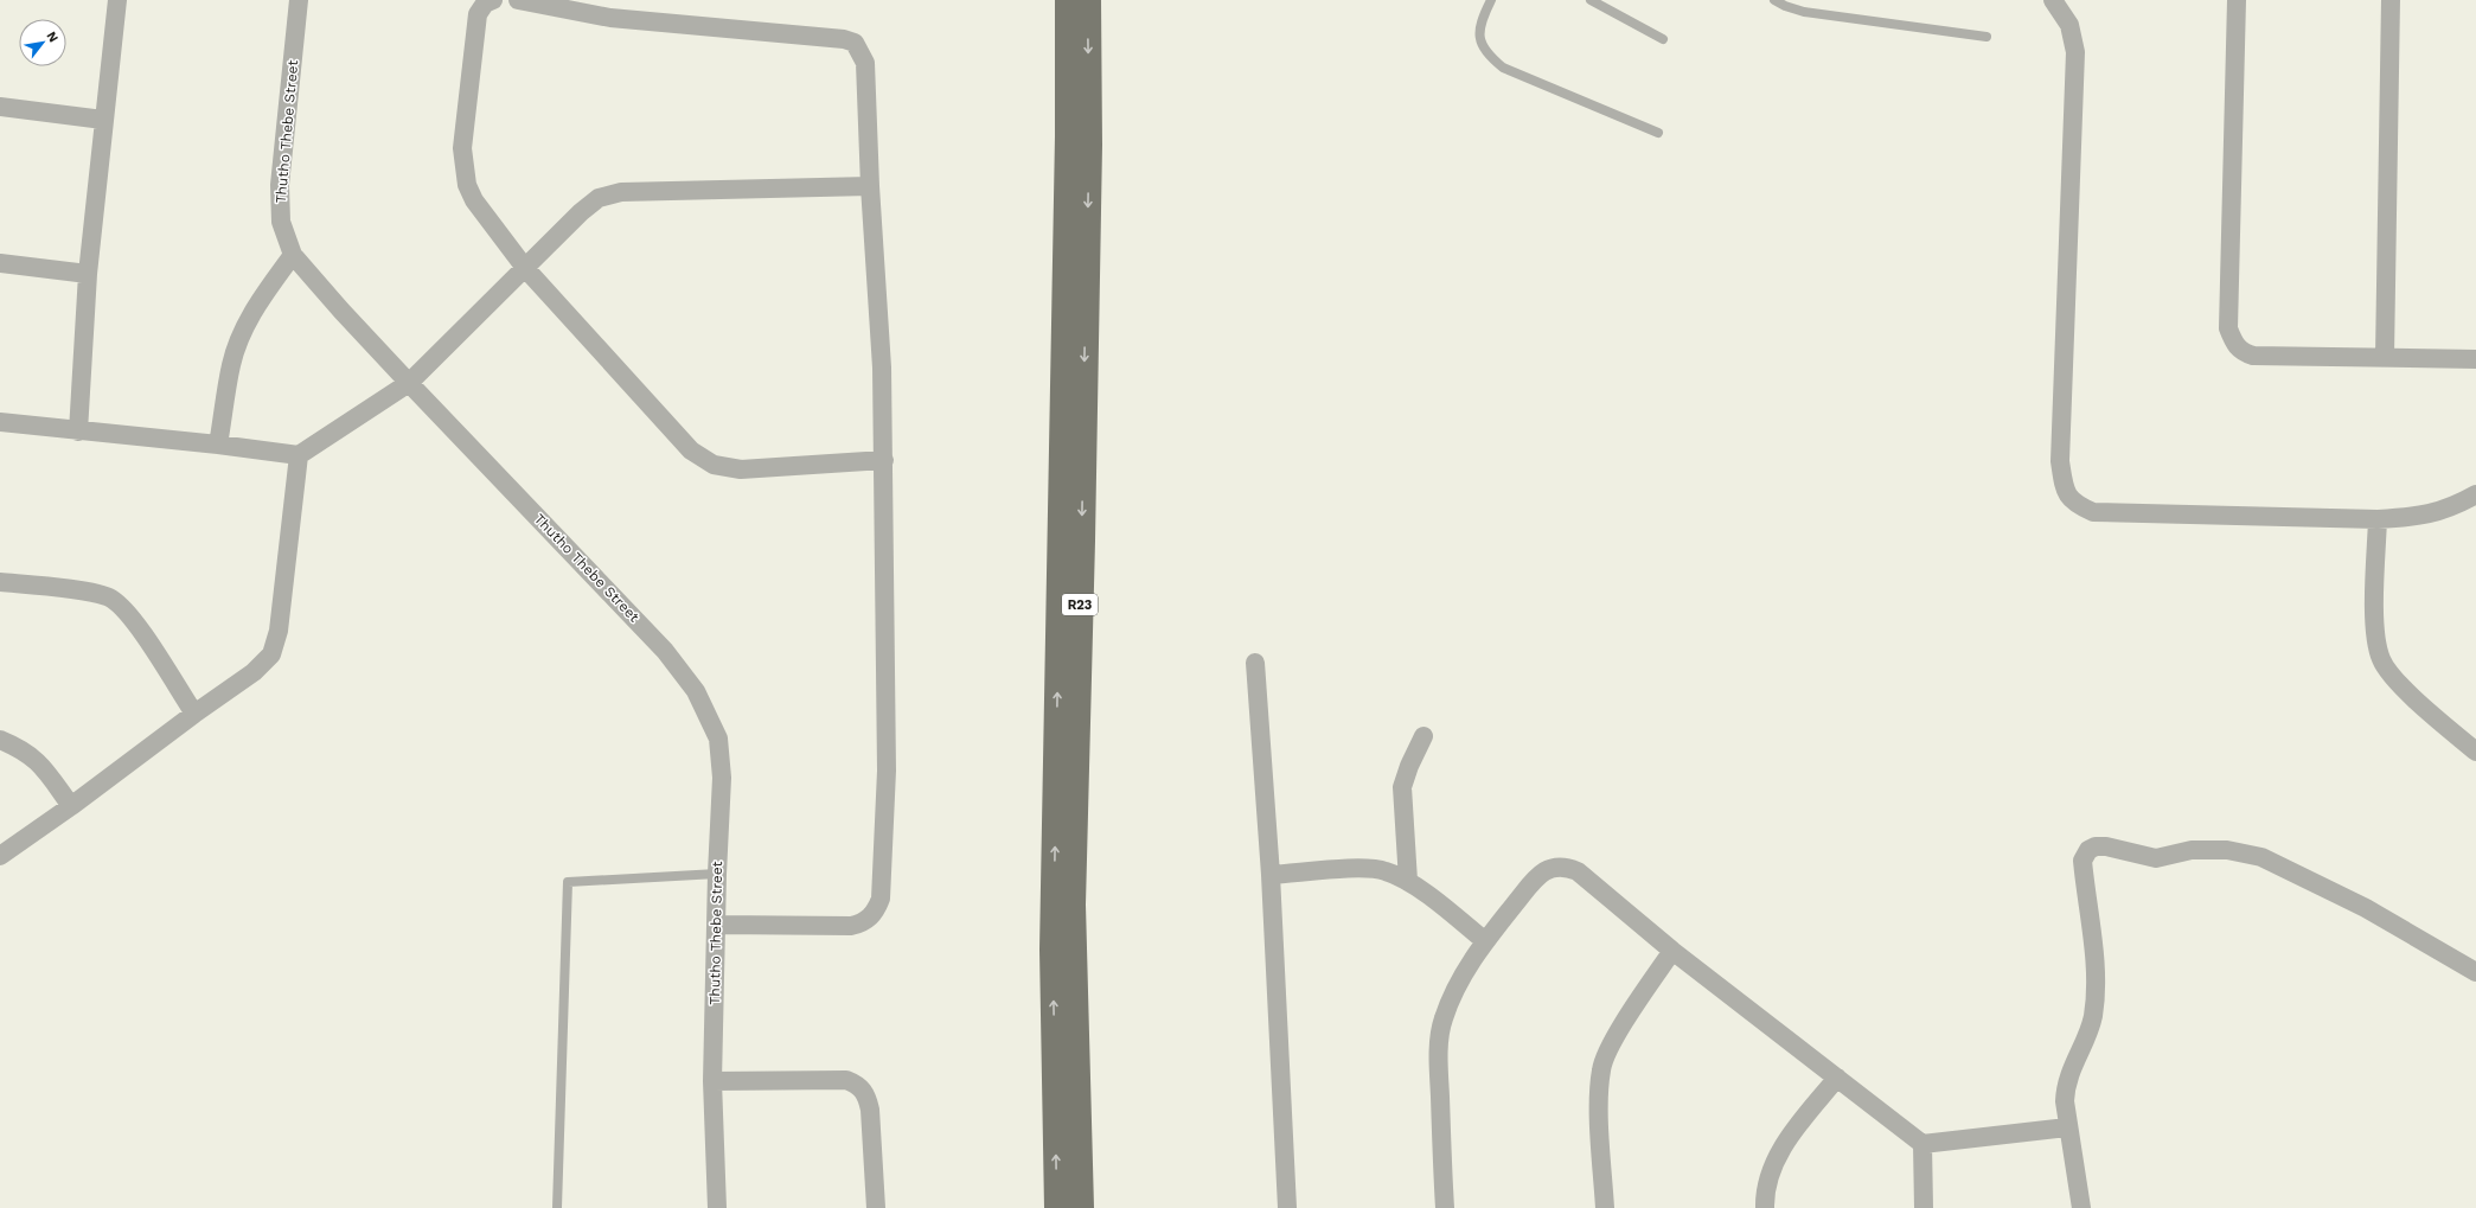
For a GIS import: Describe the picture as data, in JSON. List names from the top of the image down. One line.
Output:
{"streets":{"main road":["R23"],"street":["Thutho Thebe Street"]},"north":"top right"}
